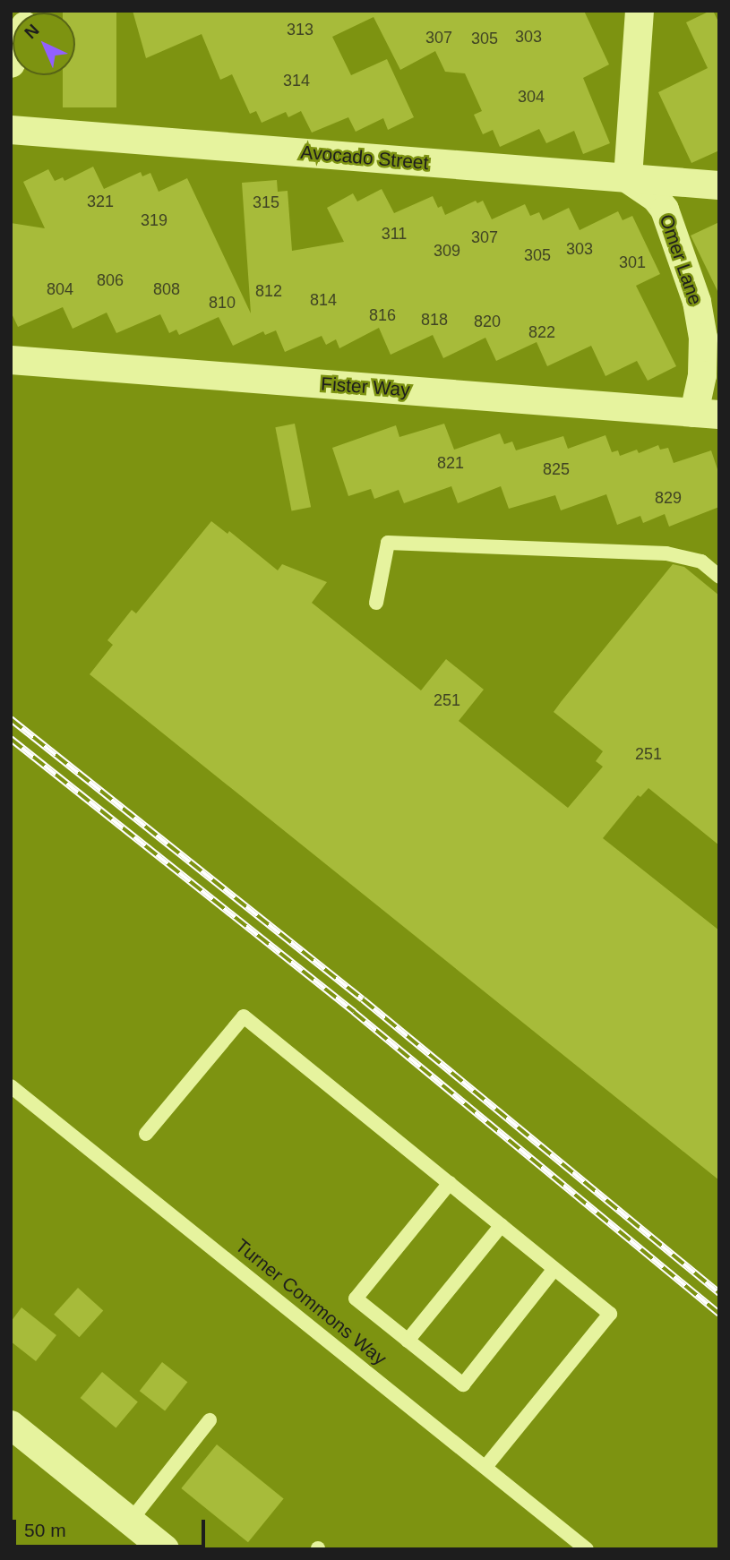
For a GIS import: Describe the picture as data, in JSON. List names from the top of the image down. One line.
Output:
{"streets":{"street":["Avocado Street","Omer Lane","Fister Way"],"lane":["Turner Commons Way"]},"crossings":[["Avocado Street","Omer Lane"],["Omer Lane","Fister Way"]],"house_numbers":["313","303","307","305","314","304","321","315","319","311","307","303","309","305","301","806","804","808","812","814","810","816","818","820","822","821","825","829","251","251"],"scale_bar":"50 m","north":"top left"}
